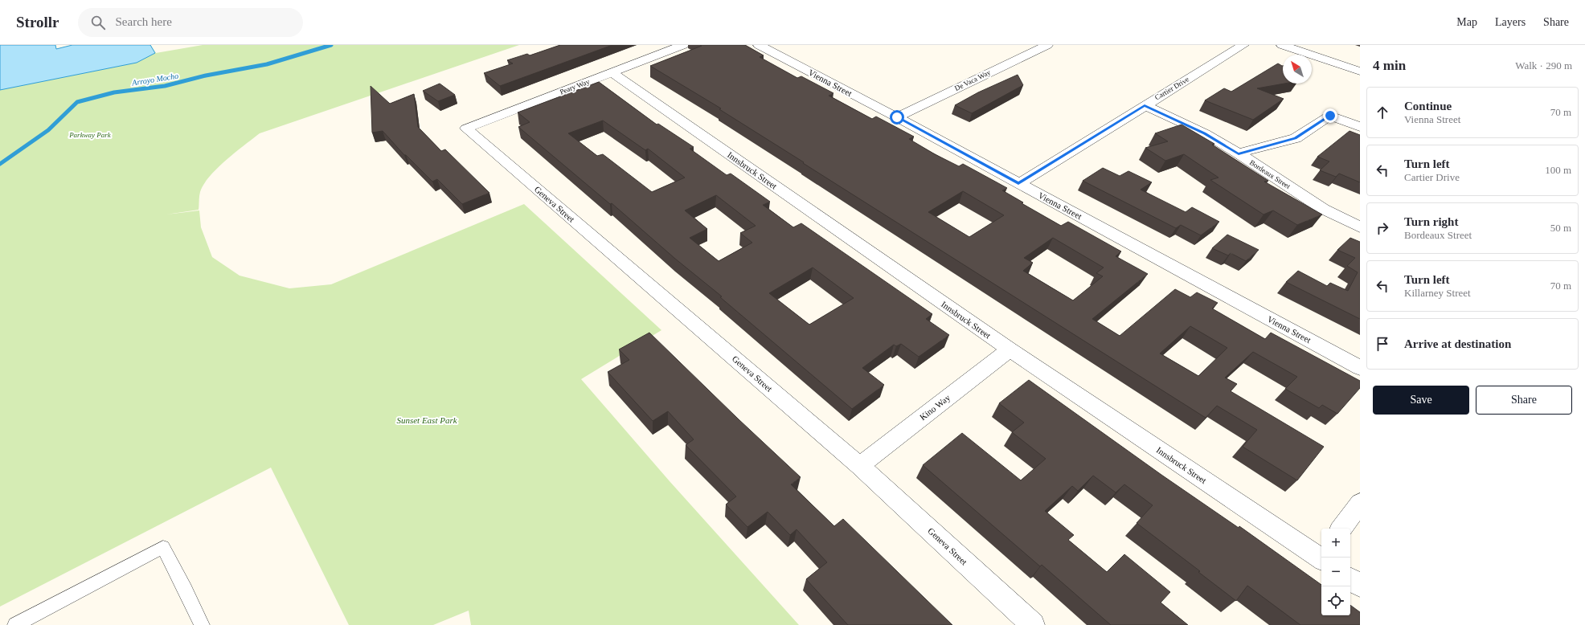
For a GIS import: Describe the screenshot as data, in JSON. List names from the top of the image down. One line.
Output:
{"streets":{"street":["De Vaca Way","Vienna Street","Peary Way","Cartier Drive","Innsbruck Street","Bordeaux Street","Geneva Street","Kino Way"]},"crossings":[["De Vaca Way","Vienna Street"],["Vienna Street","Cartier Drive"],["Peary Way","Innsbruck Street"],["Peary Way","Geneva Street"],["Cartier Drive","Bordeaux Street"],["Innsbruck Street","Kino Way"],["Geneva Street","Kino Way"]],"water":["Arroyo Mocho"],"parks":["Parkway Park","Sunset East Park"],"north":"top left","page":{"header":"Strollr","search":"Search here","nav":["Map","Layers","Share"],"heading":["4 min","Walk · 290 m"],"list":[["Continue","Vienna Street","70 m"],["Turn left","Cartier Drive","100 m"],["Turn right","Bordeaux Street","50 m"],["Turn left","Killarney Street","70 m"],"Arrive at destination"],"buttons":["Save","Share"],"map_buttons":["+","−"]}}
